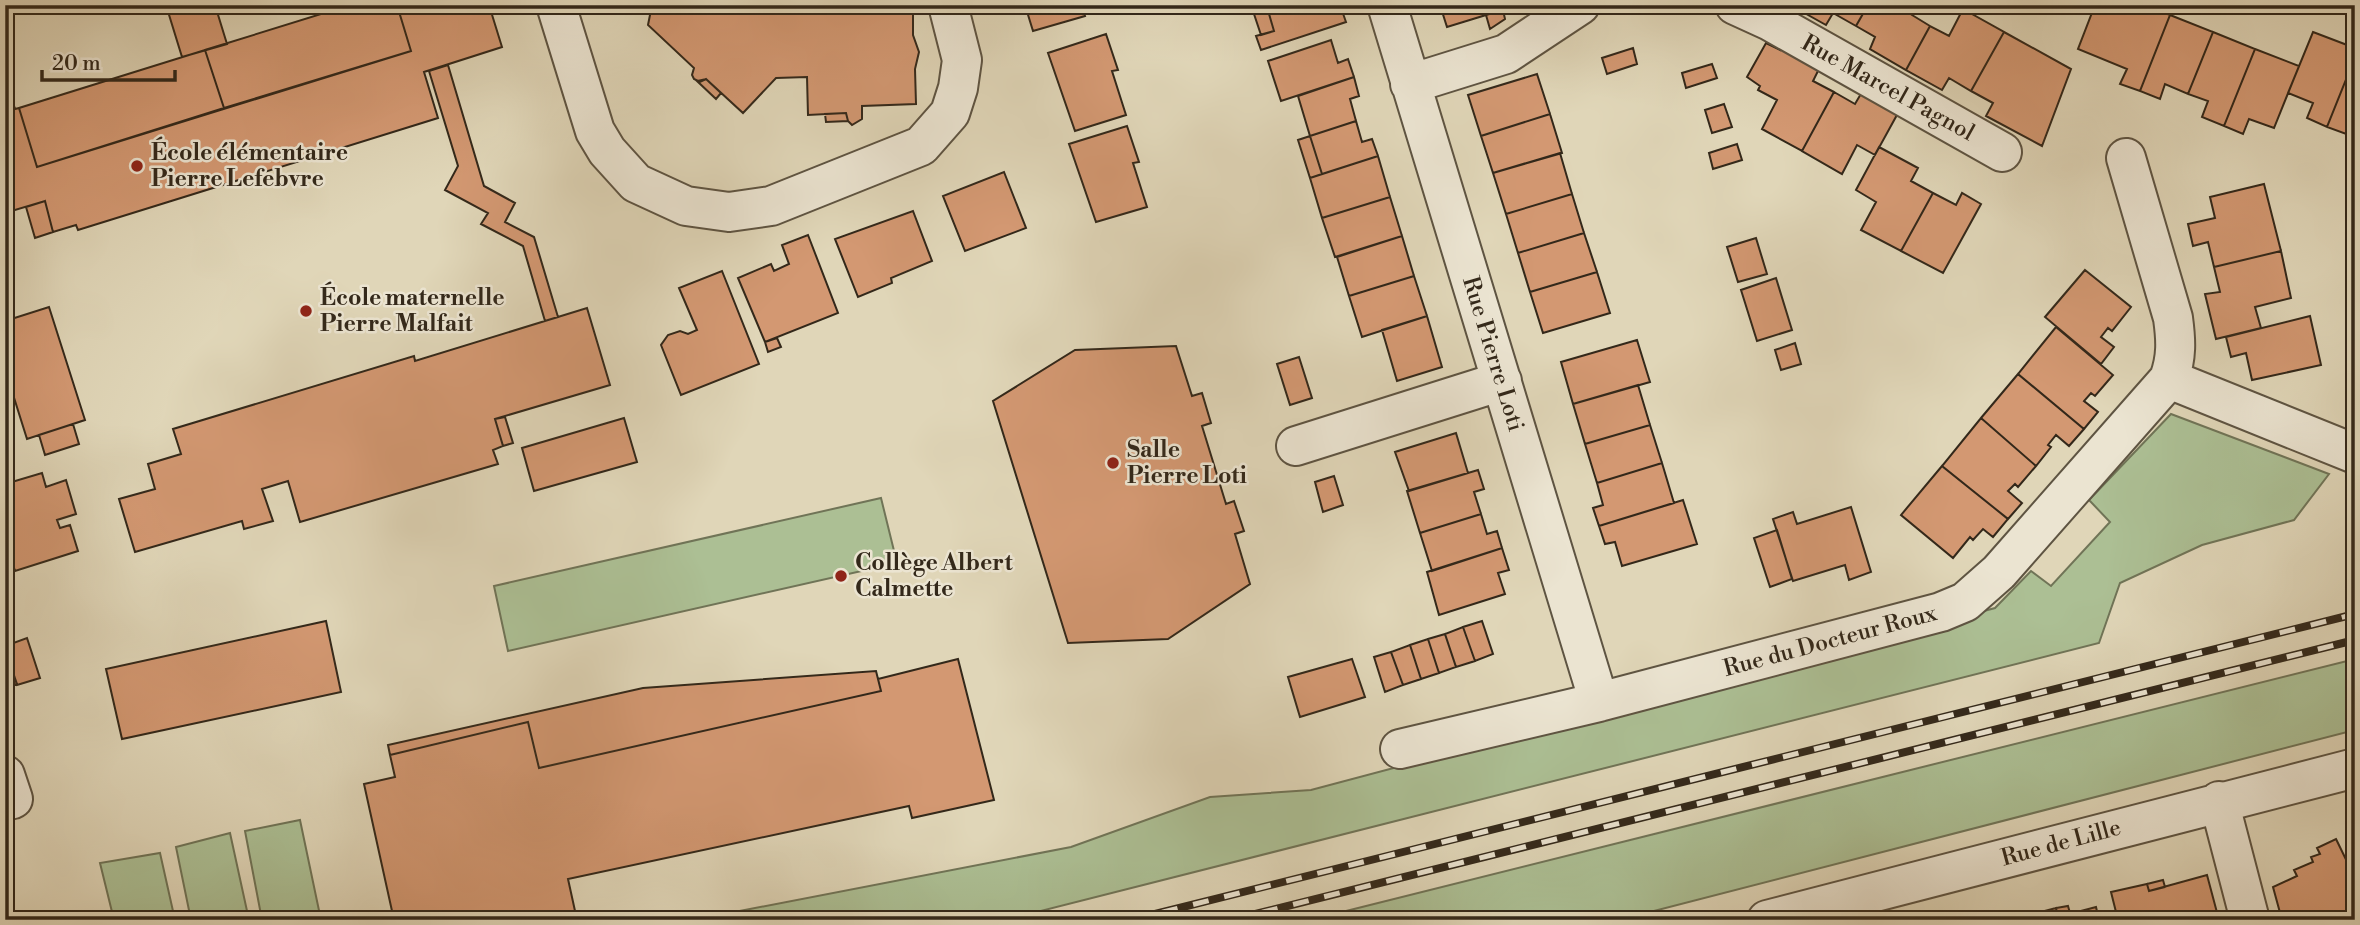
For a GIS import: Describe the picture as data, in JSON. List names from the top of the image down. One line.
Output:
{"streets":{"street":["Rue Marcel Pagnol","Rue Pierre Loti","Rue du Docteur Roux","Rue de Lille"]},"crossings":[["Rue Pierre Loti","Rue du Docteur Roux"]],"places":["École élémentaire Pierre Lefebvre","École maternelle Pierre Malfait","Salle Pierre Loti","Collège Albert Calmette"],"scale_bar":"20 m"}
